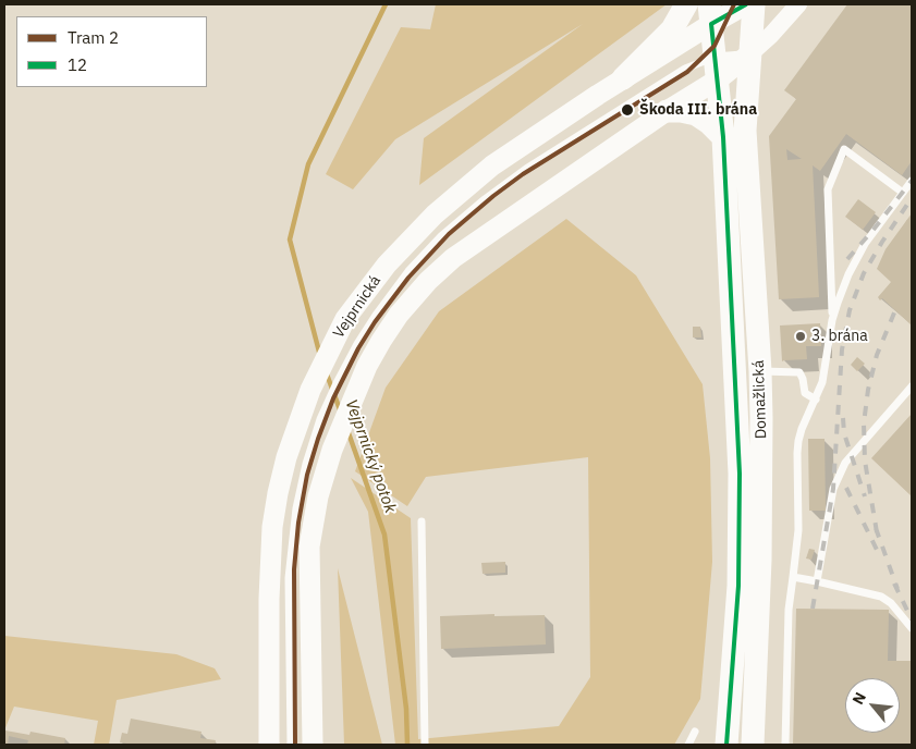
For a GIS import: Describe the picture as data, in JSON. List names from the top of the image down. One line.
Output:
{"streets":{"main road":["Vejprnická","Domažlická"]},"crossings":[["Vejprnická","Domažlická"]],"water":["Vejprnický potok"],"places":["Škoda III. brána","3. brána"],"lines":["tram line 2","transit line 12"],"legend":["Tram 2","12"],"north":"top left"}
